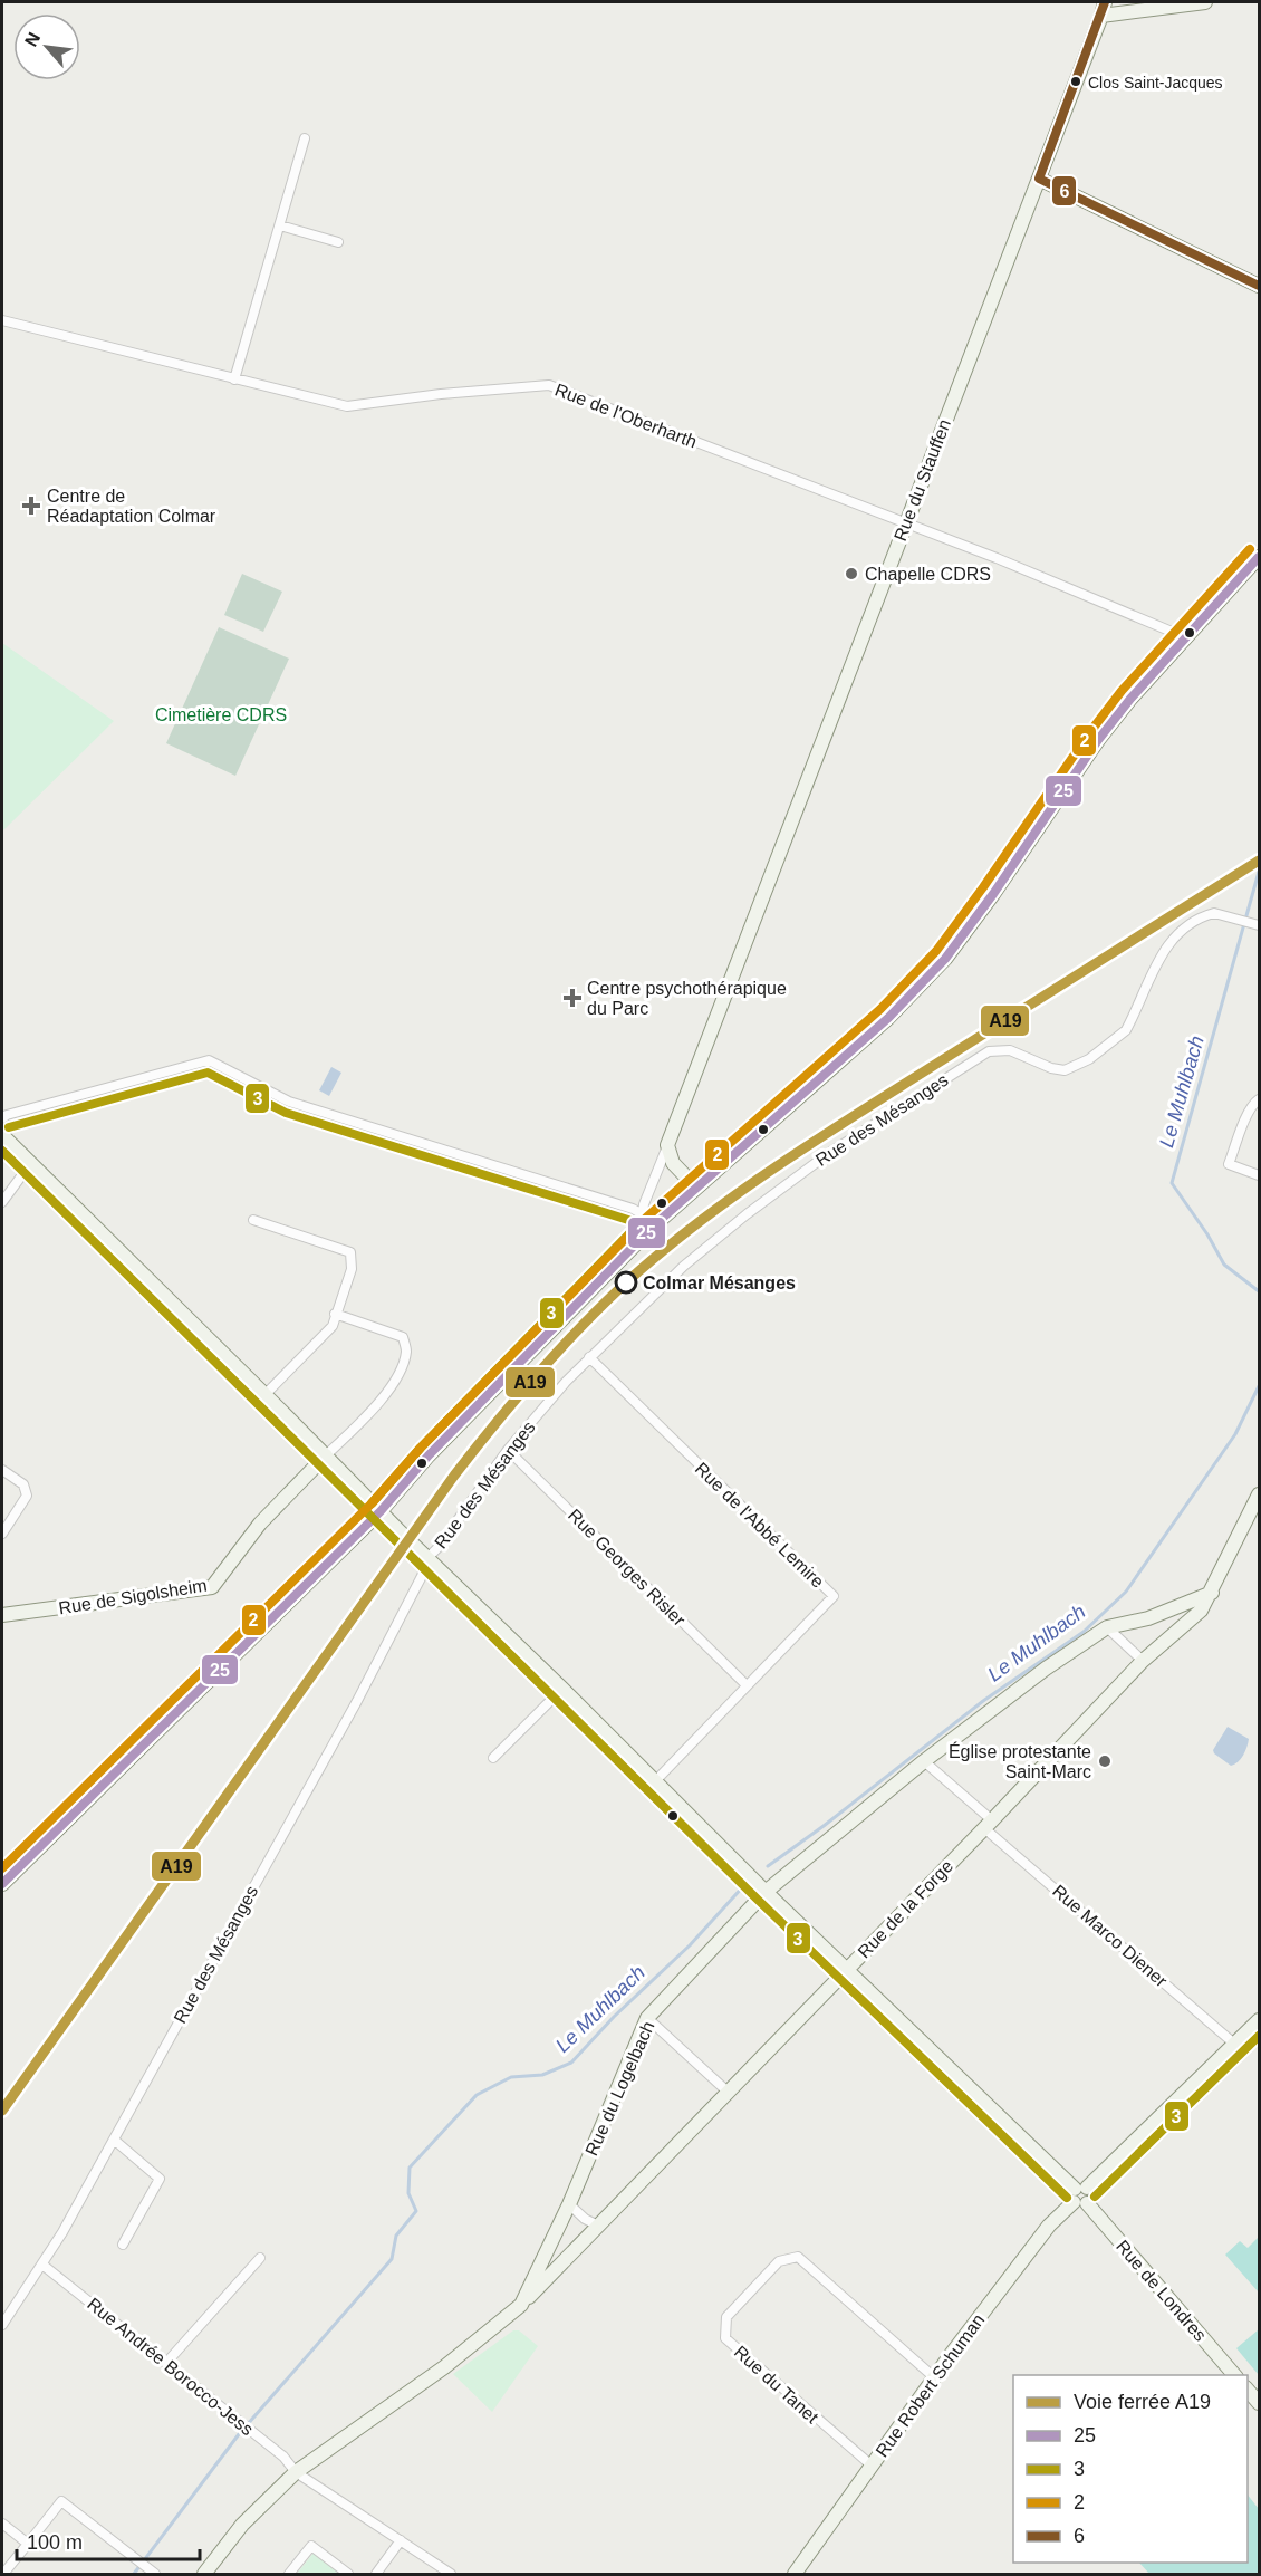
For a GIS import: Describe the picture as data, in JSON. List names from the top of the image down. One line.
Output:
{"streets":{"street":["Rue de l'Oberharth","Rue du Stauffen","Rue des Mésanges","Rue de l'Abbé Lemire","Rue Georges Risler","Rue de Sigolsheim","Rue de la Forge","Rue Marco Diener","Rue du Logelbach","Rue de Londres","Rue Andrée Borocco-Jess","Rue du Tanet","Rue Robert Schuman"]},"crossings":[["Rue de l'Oberharth","Rue du Stauffen"],["Rue des Mésanges","Rue de l'Abbé Lemire"],["Rue des Mésanges","Rue Georges Risler"],["Rue des Mésanges","Rue de Londres"],["Rue des Mésanges","Rue Andrée Borocco-Jess"],["Rue de l'Abbé Lemire","Rue Georges Risler"],["Rue de l'Abbé Lemire","Rue de Londres"],["Rue de Sigolsheim","Rue de Londres"],["Rue de la Forge","Rue Marco Diener"],["Rue de la Forge","Rue du Logelbach"],["Rue de la Forge","Rue de Londres"],["Rue Marco Diener","Rue du Logelbach"],["Rue Marco Diener","Rue Robert Schuman"],["Rue du Logelbach","Rue de Londres"],["Rue du Logelbach","Rue Andrée Borocco-Jess"],["Rue de Londres","Rue Robert Schuman"],["Rue du Tanet","Rue Robert Schuman"]],"water":["Le Muhlbach"],"parks":["Cimetière CDRS"],"places":{"other":["Clos Saint-Jacques","Chapelle CDRS","Colmar Mésanges","Église protestante Saint-Marc"],"health":["Centre de Réadaptation Colmar","Centre psychothérapique du Parc"]},"lines":["transit line 6","transit line 2","transit line 25","rail line A19","transit line 3"],"legend":["Voie ferrée A19","25","3","2","6"],"scale_bar":"100 m","north":"top left"}
